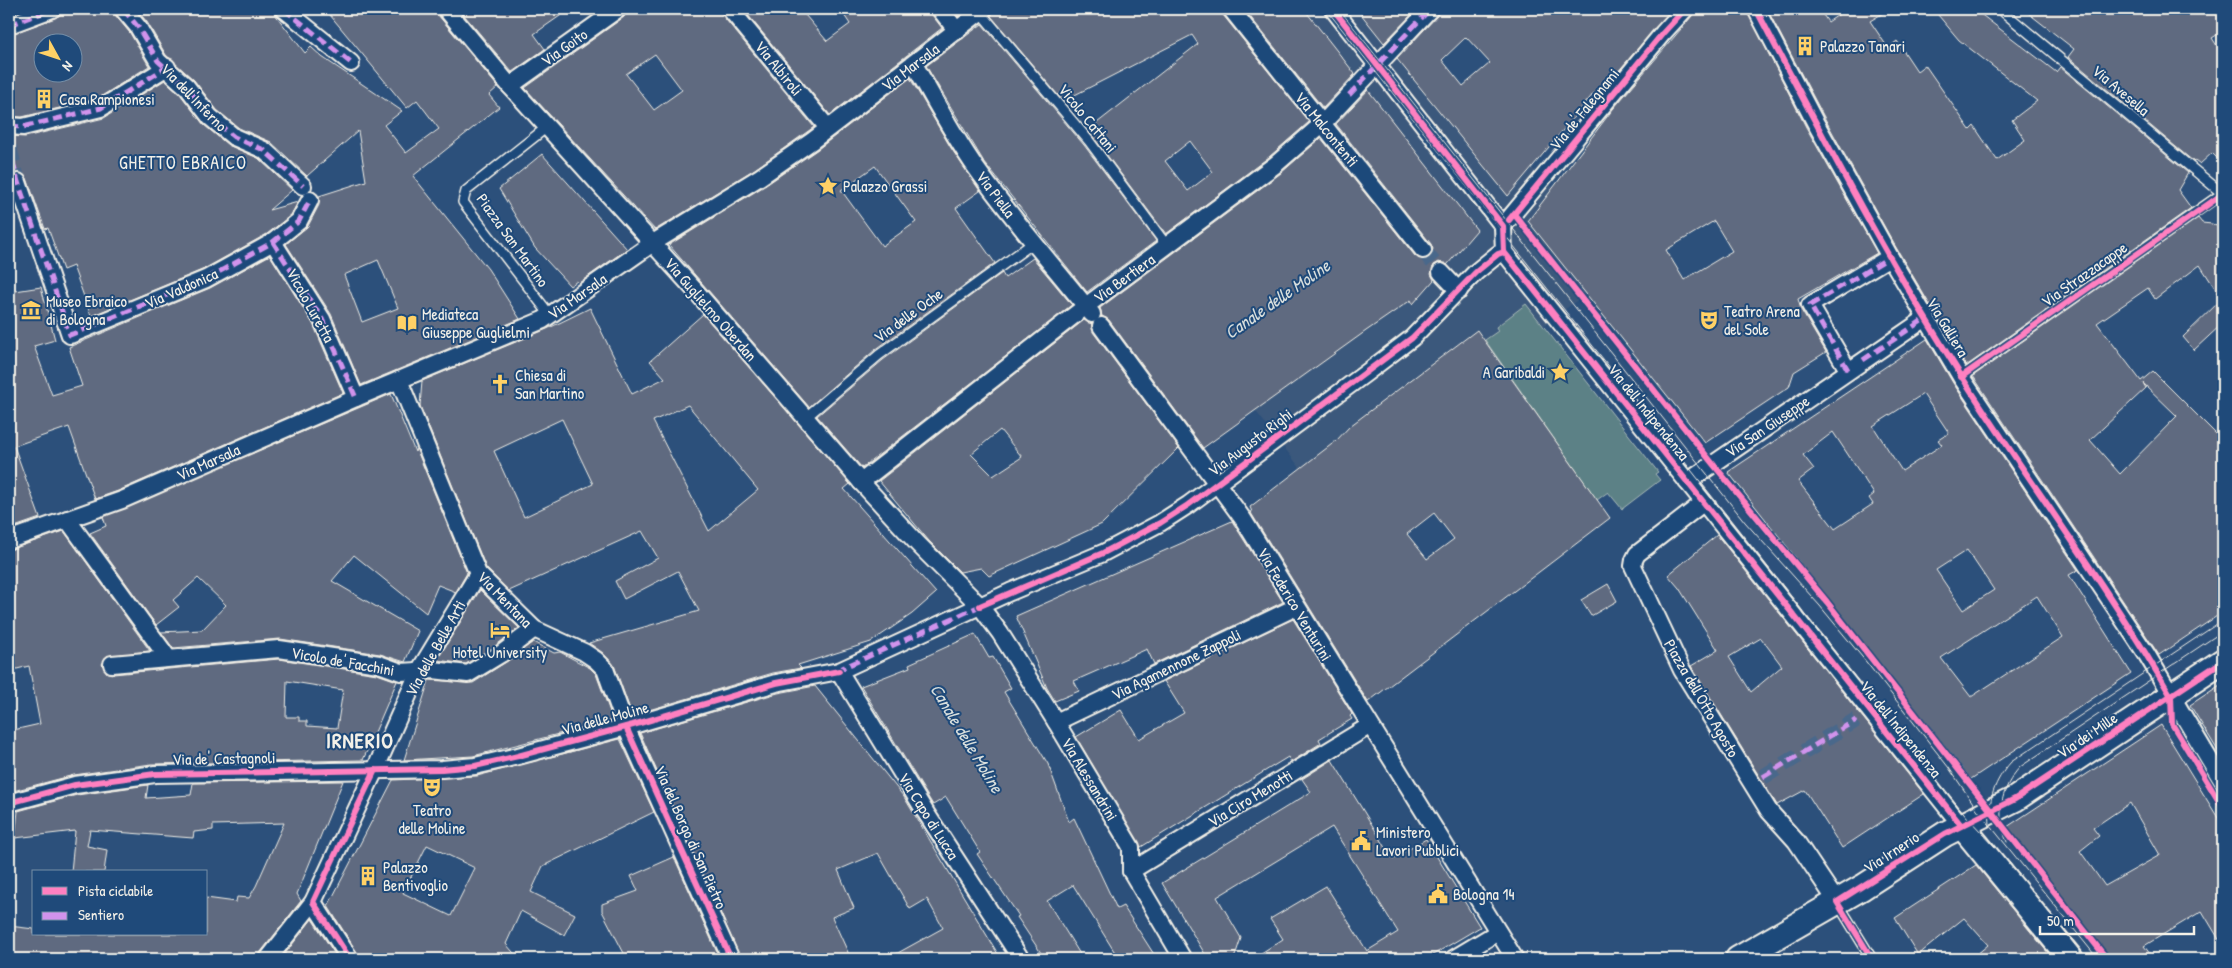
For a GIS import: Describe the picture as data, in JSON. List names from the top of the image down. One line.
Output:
{"streets":{"street":["Via Goito","Via Marsala","Via Albiroli","Via dell'Inferno","Via de' Falegnami","Via Malcontenti","Via Piella","Via Bertiera","Via Valdonica","Vicolo Luretta","Via Guglielmo Oberdan","Via Galliera","Via dell'Indipendenza","Via San Giuseppe","Via Augusto Righi","Via Mentana","Via Federico Venturini","Via delle Belle Arti","Vicolo de' Facchini","Via Agamennone Zappoli","Piazza dell'Otto Agosto","Via delle Moline","Via dei Mille","Via de' Castagnoli","Via Alessandrini","Via Ciro Menotti","Via Capo di Lucca","Via del Borgo di San Pietro","Via Irnerio"],"lane":["Via Avesella","Vicolo Cattani","Piazza San Martino","Via Strazzacappe","Via delle Oche"]},"crossings":[["Via Goito","Via Guglielmo Oberdan"],["Via Marsala","Via Albiroli"],["Via Marsala","Vicolo Cattani"],["Via Marsala","Via Piella"],["Via Marsala","Piazza San Martino"],["Via Marsala","Vicolo Luretta"],["Via Marsala","Via Guglielmo Oberdan"],["Via Marsala","Via Mentana"],["Via Avesella","Via Strazzacappe"],["Via dell'Inferno","Via Valdonica"],["Vicolo Cattani","Via Bertiera"],["Via Malcontenti","Via Bertiera"],["Via Piella","Via Bertiera"],["Via Piella","Via delle Oche"],["Via Piella","Via Augusto Righi"],["Via Piella","Via Federico Venturini"],["Piazza San Martino","Via Guglielmo Oberdan"],["Via Strazzacappe","Via Galliera"],["Via Bertiera","Via Guglielmo Oberdan"],["Via Valdonica","Vicolo Luretta"],["Via Guglielmo Oberdan","Via delle Oche"],["Via Guglielmo Oberdan","Via Augusto Righi"],["Via Guglielmo Oberdan","Via delle Moline"],["Via Guglielmo Oberdan","Via Alessandrini"],["Via Galliera","Via San Giuseppe"],["Via Galliera","Via dei Mille"],["Via dell'Indipendenza","Via San Giuseppe"],["Via dell'Indipendenza","Via Augusto Righi"],["Via dell'Indipendenza","Piazza dell'Otto Agosto"],["Via dell'Indipendenza","Via dei Mille"],["Via dell'Indipendenza","Via Irnerio"],["Via Augusto Righi","Via Federico Venturini"],["Via Augusto Righi","Via delle Moline"],["Via Augusto Righi","Via Alessandrini"],["Via Mentana","Via delle Belle Arti"],["Via Mentana","Vicolo de' Facchini"],["Via Mentana","Via delle Moline"],["Via Mentana","Via del Borgo di San Pietro"],["Via Federico Venturini","Via Agamennone Zappoli"],["Via Federico Venturini","Via Ciro Menotti"],["Via delle Belle Arti","Vicolo de' Facchini"],["Via delle Belle Arti","Via delle Moline"],["Via delle Belle Arti","Via de' Castagnoli"],["Via Agamennone Zappoli","Via Alessandrini"],["Piazza dell'Otto Agosto","Via Irnerio"],["Via delle Moline","Via de' Castagnoli"],["Via delle Moline","Via Alessandrini"],["Via delle Moline","Via Capo di Lucca"],["Via delle Moline","Via del Borgo di San Pietro"],["Via dei Mille","Via Irnerio"],["Via Alessandrini","Via Ciro Menotti"]],"districts":["GHETTO EBRAICO","IRNERIO"],"water":["Canale delle Moline"],"places":{"building":["Palazzo Tanari","Casa Rampionesi","Palazzo Bentivoglio"],"place":["Palazzo Grassi","A Garibaldi"],"museum":["Museo Ebraico di Bologna"],"theatre":["Teatro Arena del Sole","Teatro delle Moline"],"library":["Mediateca Giuseppe Guglielmi"],"church":["Chiesa di San Martino"],"hotel":["Hotel University"],"public building":["Ministero Lavori Pubblici","Bologna 14"]},"legend":["Pista ciclabile","Sentiero"],"scale_bar":"50 m","north":"bottom right"}
